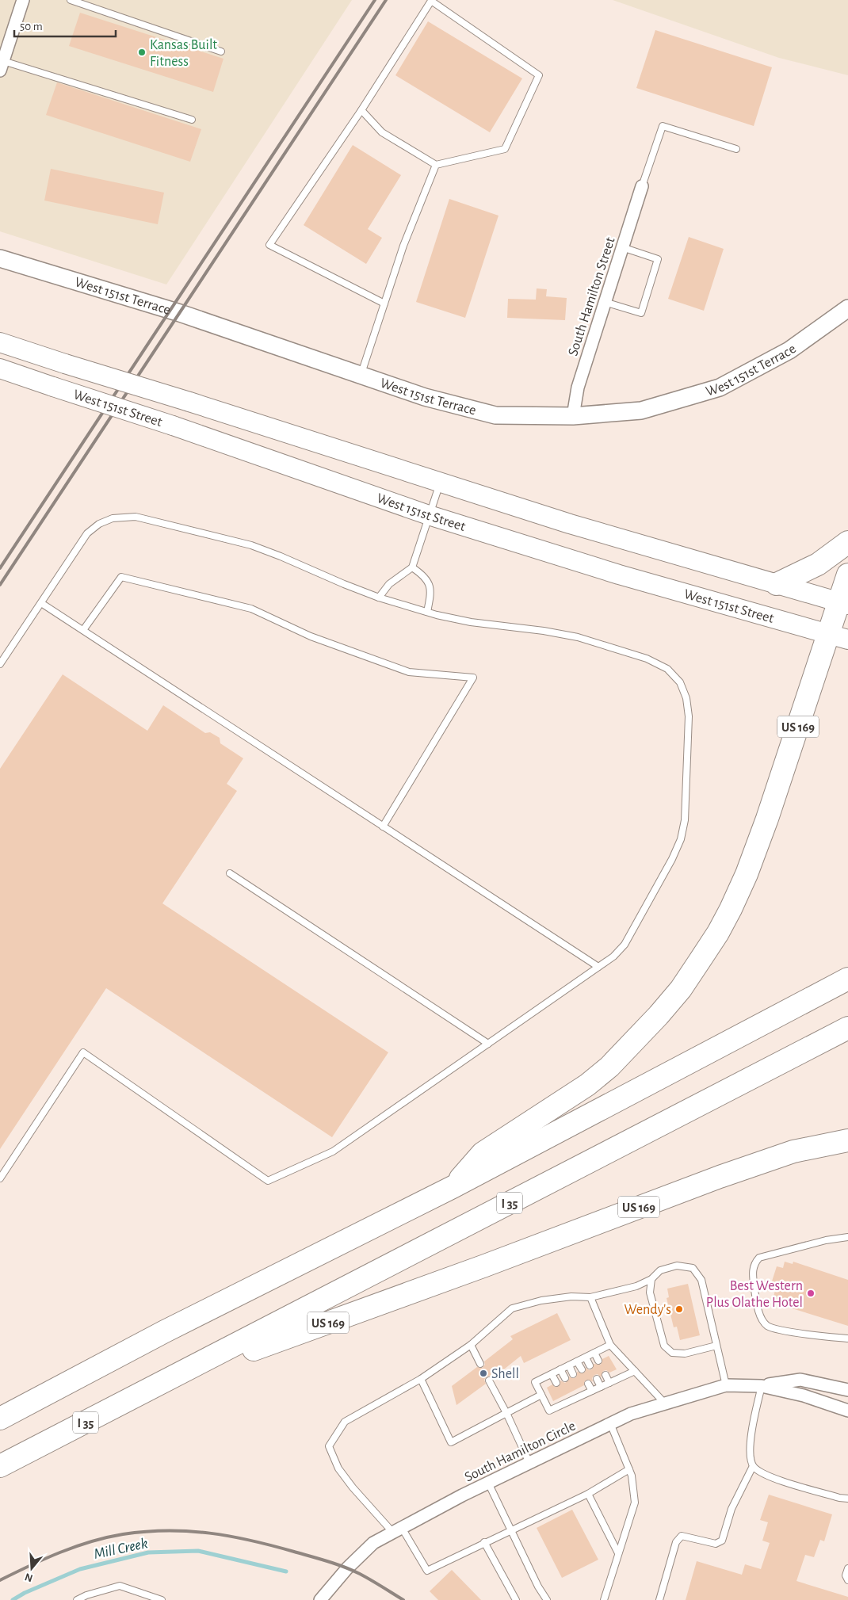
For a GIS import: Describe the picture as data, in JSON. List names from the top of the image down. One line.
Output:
{"streets":{"highway":["US 169","I 35"],"main road":["West 151st Street"],"street":["West 151st Terrace","South Hamilton Street","South Hamilton Circle"]},"crossings":[["West 151st Terrace","South Hamilton Street"],["West 151st Street","US 169"],["US 169","I 35"]],"water":["Mill Creek"],"places":["Kansas Built Fitness","Best Western Plus Olathe Hotel","Wendy's","Shell"],"scale_bar":"50 m","north":"bottom"}
